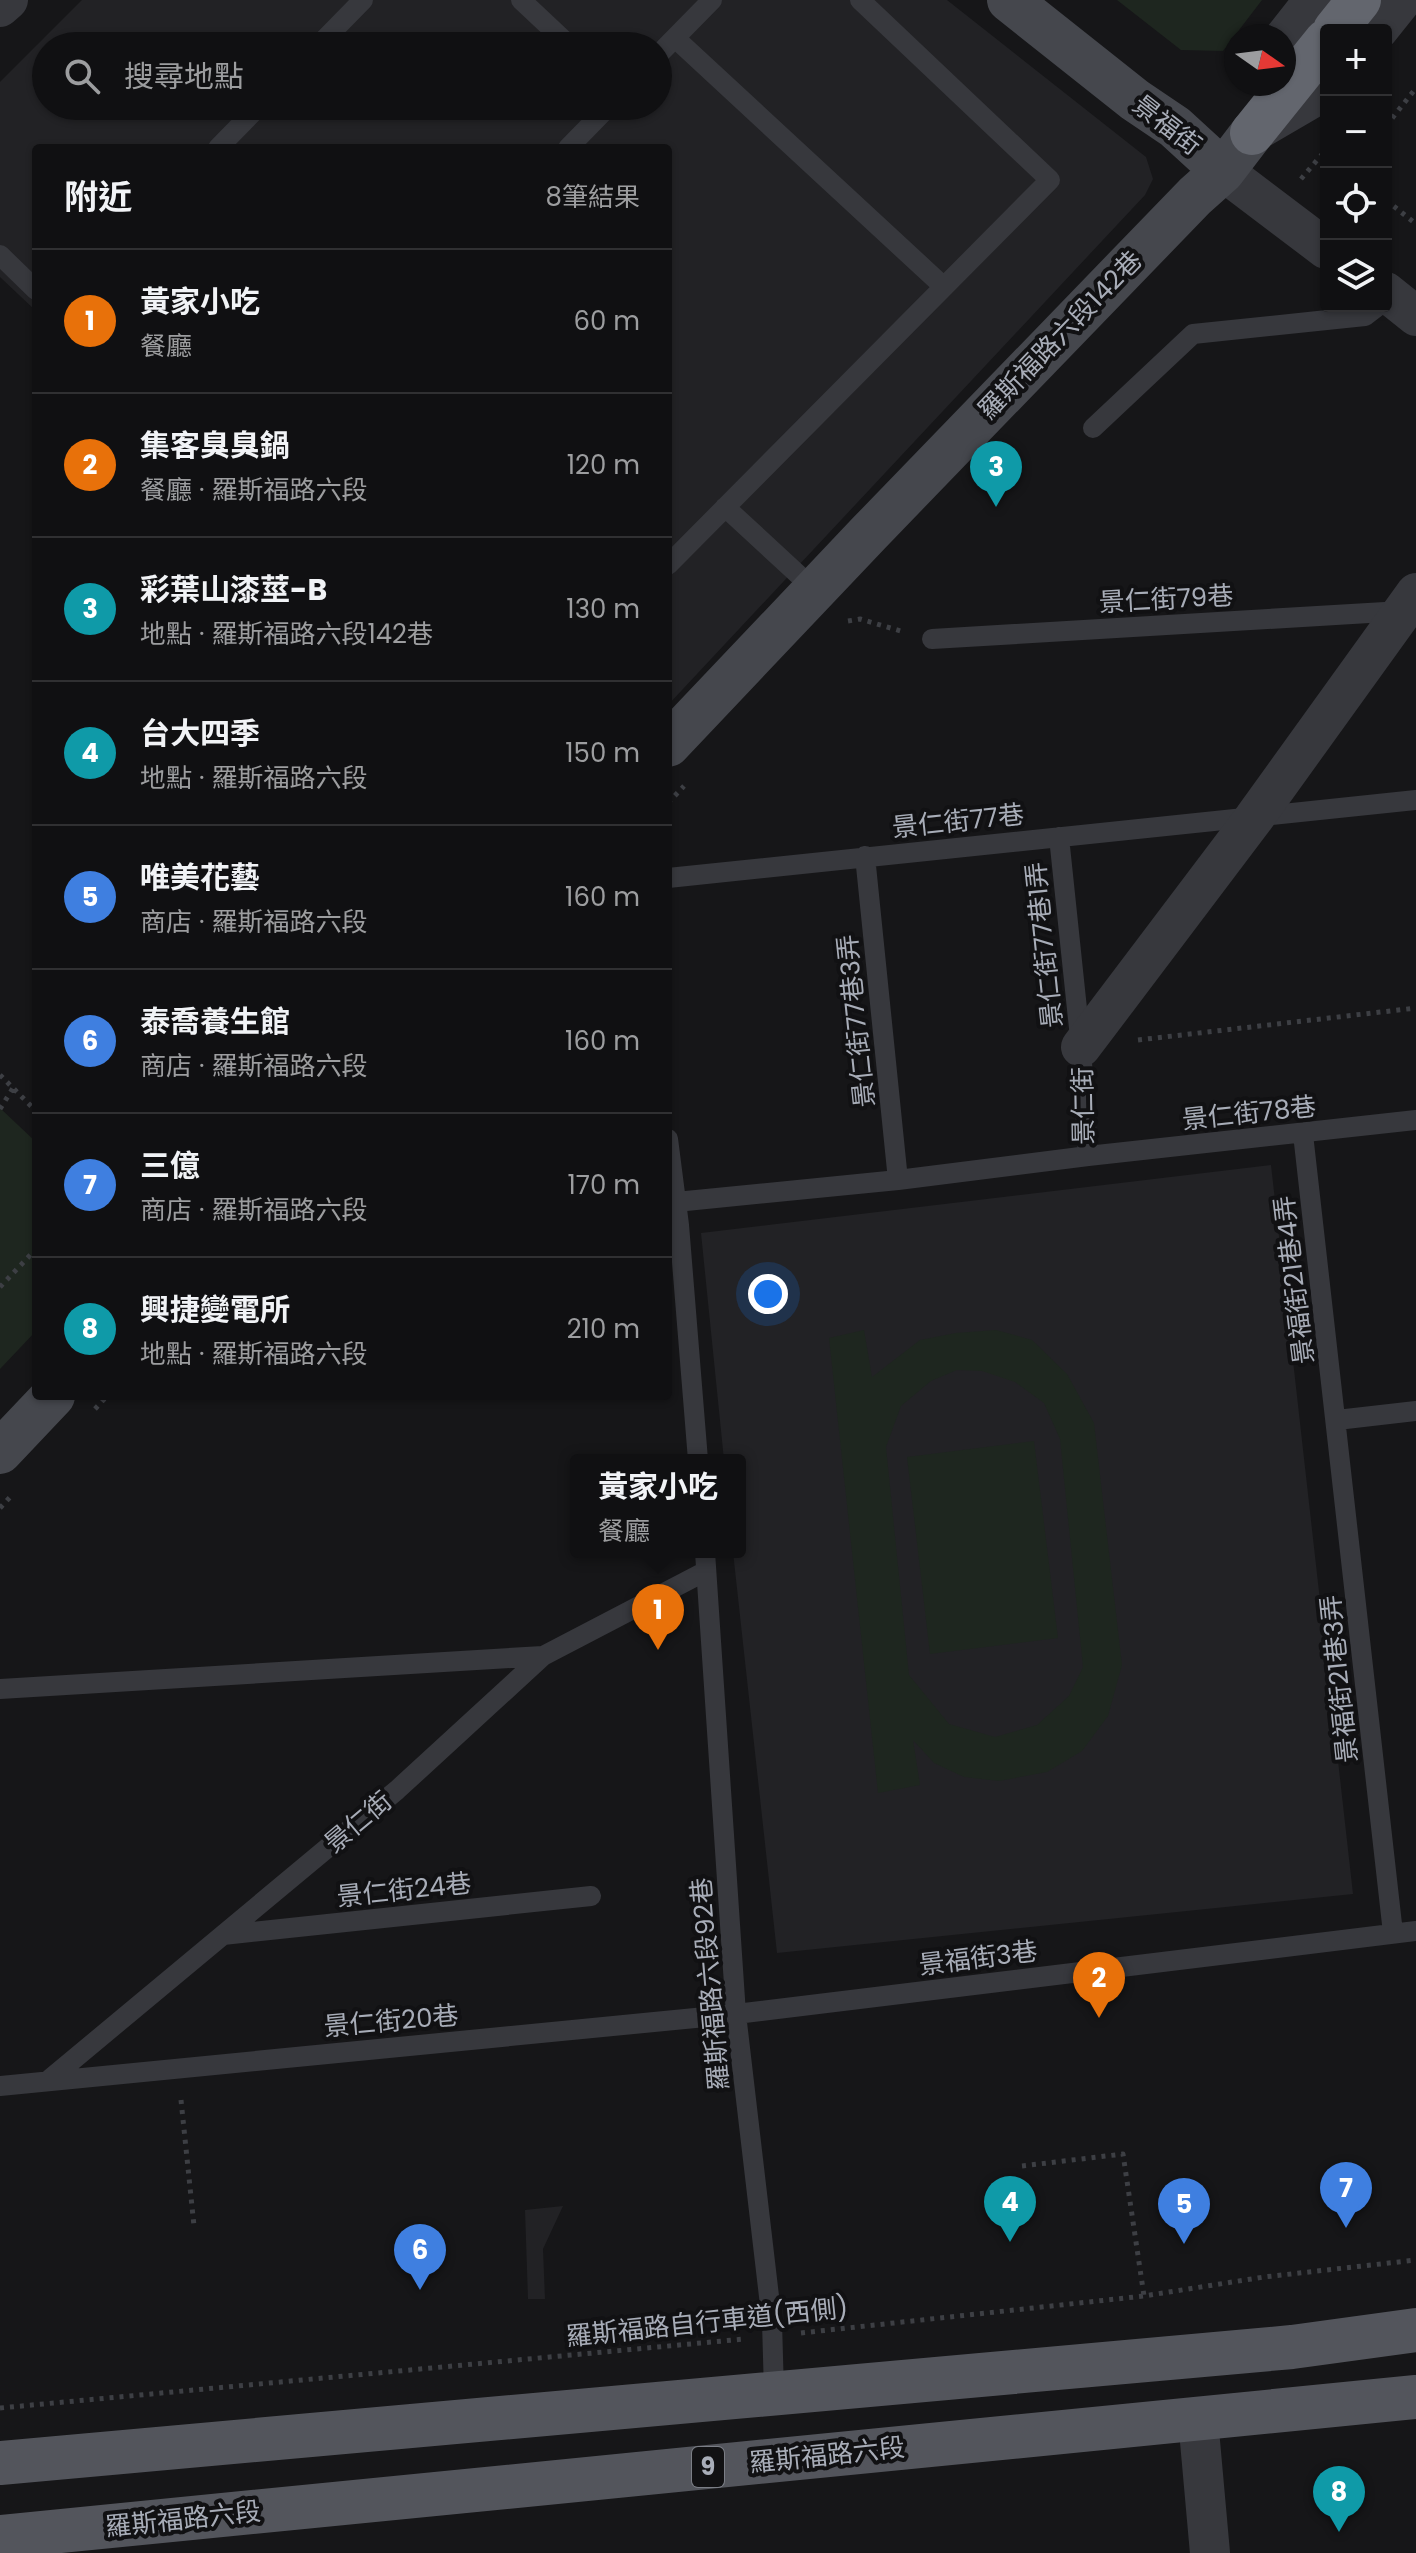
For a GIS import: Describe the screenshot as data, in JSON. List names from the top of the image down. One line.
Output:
{"streets":{"main road":["羅斯福路六段","9"],"street":["景福街","羅斯福路六段142巷","景仁街"],"lane":["景仁街79巷","景仁街77巷","景仁街77巷1弄","景仁街77巷3弄","景仁街78巷","景福街21巷4弄","景福街21巷3弄","景仁街24巷","景福街3巷","羅斯福路六段92巷","景仁街20巷"],"path":["羅斯福路自行車道(西側)"]},"crossings":[["景福街","羅斯福路六段142巷"],["景仁街79巷","景仁街"],["景仁街77巷","景仁街77巷1弄"],["景仁街77巷","景仁街77巷3弄"],["景仁街77巷","景仁街"],["景仁街77巷1弄","景仁街"],["景仁街77巷3弄","景仁街"],["景仁街","景仁街78巷"],["景仁街","景仁街24巷"],["景仁街","羅斯福路六段92巷"],["景仁街","景仁街20巷"],["景仁街78巷","景福街21巷4弄"],["景福街21巷4弄","景福街21巷3弄"],["景福街21巷3弄","景福街3巷"],["景福街3巷","羅斯福路六段92巷"],["景福街3巷","景仁街20巷"],["羅斯福路六段92巷","景仁街20巷"],["羅斯福路六段92巷","羅斯福路自行車道(西側)"]],"north":"right","page":{"map_buttons":["+","−"],"search":"搜尋地點","heading":["附近","8筆結果"],"list":[{"mark":"1","name":"黃家小吃","note":"餐廳","value":"60 m"},{"mark":"2","name":"集客臭臭鍋","note":"餐廳 · 羅斯福路六段","value":"120 m"},{"mark":"3","name":"彩葉山漆莖-B","note":"地點 · 羅斯福路六段142巷","value":"130 m"},{"mark":"4","name":"台大四季","note":"地點 · 羅斯福路六段","value":"150 m"},{"mark":"5","name":"唯美花藝","note":"商店 · 羅斯福路六段","value":"160 m"},{"mark":"6","name":"泰喬養生館","note":"商店 · 羅斯福路六段","value":"160 m"},{"mark":"7","name":"三億","note":"商店 · 羅斯福路六段","value":"170 m"},{"mark":"8","name":"興捷變電所","note":"地點 · 羅斯福路六段","value":"210 m"}],"pins":["3","1","2","7","4","5","6","8"],"popup":["黃家小吃","餐廳"]}}
